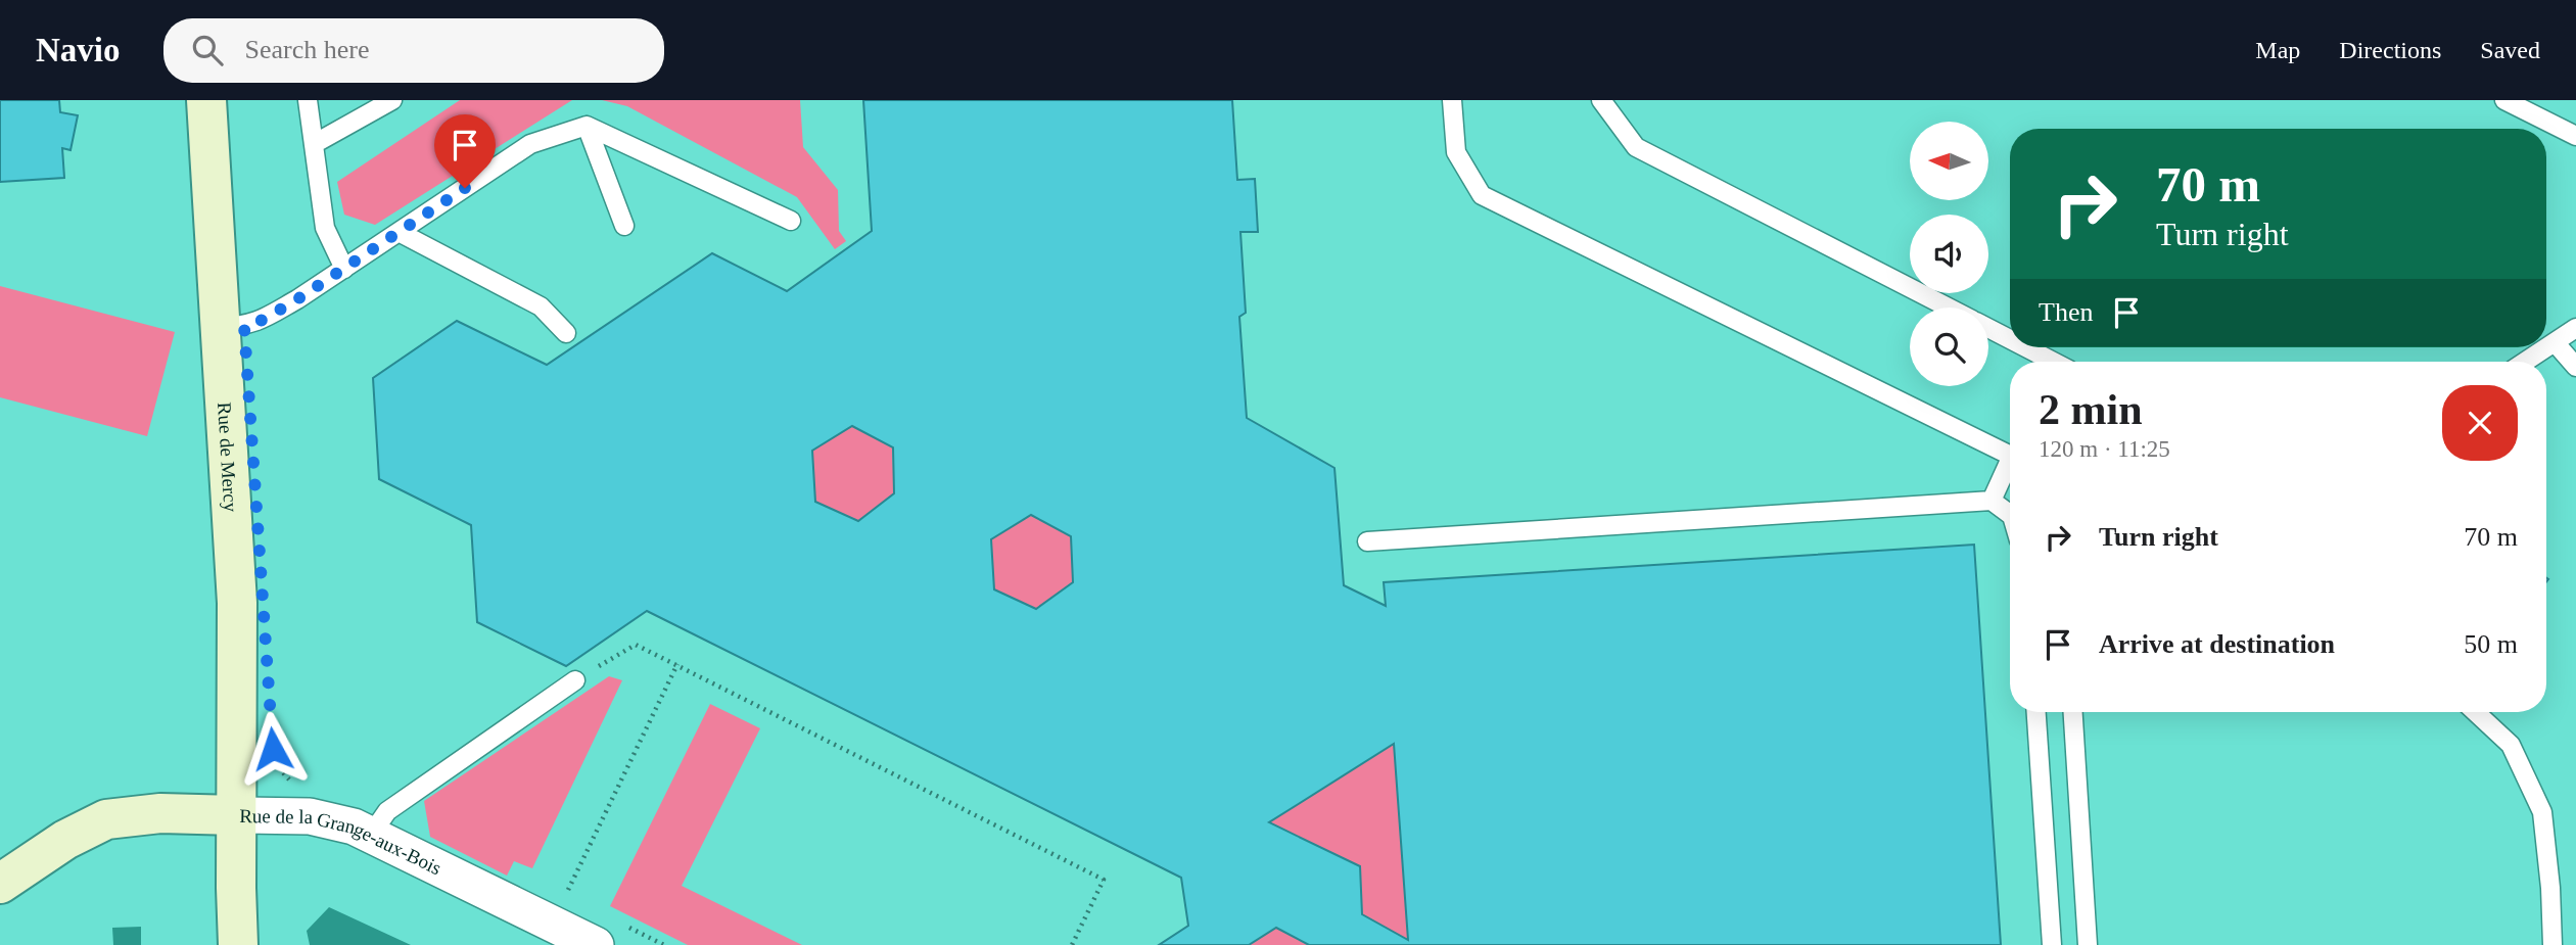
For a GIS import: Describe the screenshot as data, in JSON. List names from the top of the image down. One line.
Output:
{"streets":{"street":["Rue de Mercy","Rue de la Grange-aux-Bois"]},"crossings":[["Rue de Mercy","Rue de la Grange-aux-Bois"]],"north":"left","page":{"header":"Navio","search":"Search here","nav":["Map","Directions","Saved"],"turn":["70 m","Turn right"],"then":"Then","heading":["2 min","120 m · 11:25"],"list":[{"name":"Turn right","value":"70 m"},{"name":"Arrive at destination","value":"50 m"}]}}
